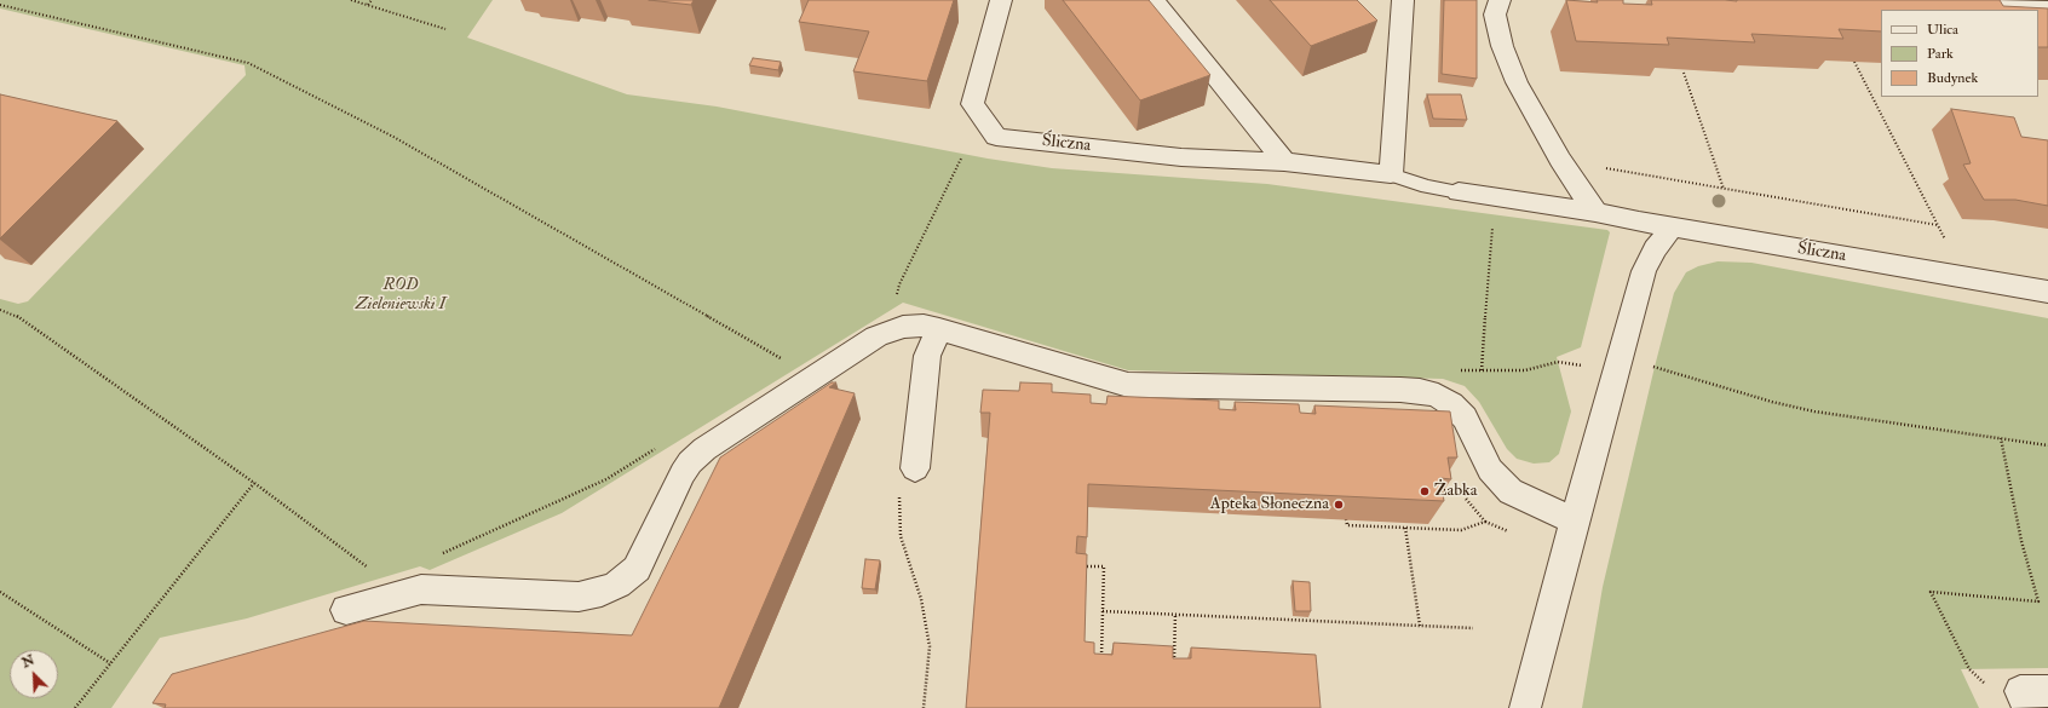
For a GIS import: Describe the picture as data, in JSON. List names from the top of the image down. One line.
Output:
{"streets":{"street":["Śliczna"]},"parks":["ROD Zieleniewski I"],"places":["Żabka","Apteka Słoneczna"],"legend":["Ulica","Park","Budynek"],"north":"top left"}
